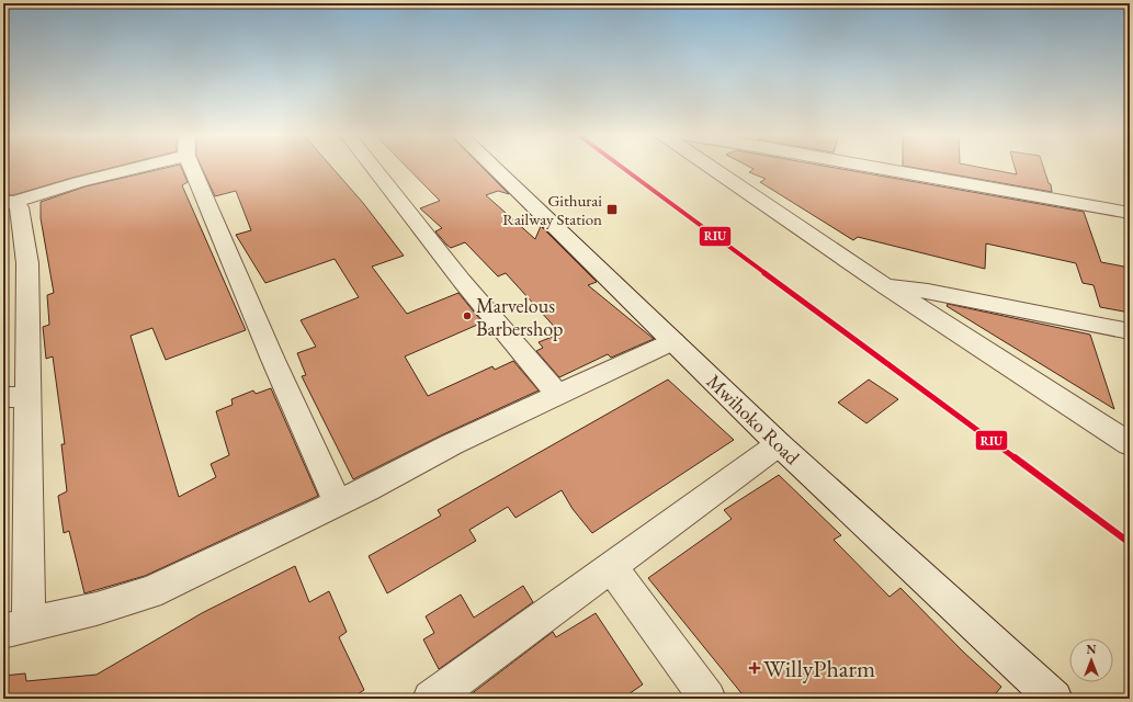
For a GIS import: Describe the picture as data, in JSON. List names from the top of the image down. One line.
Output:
{"streets":{"street":["Mwihoko Road"]},"places":{"transit":["Githurai Railway Station"],"other":["Marvelous Barbershop"],"health":["WillyPharm"]},"lines":["transit line RIU"],"north":"top"}
